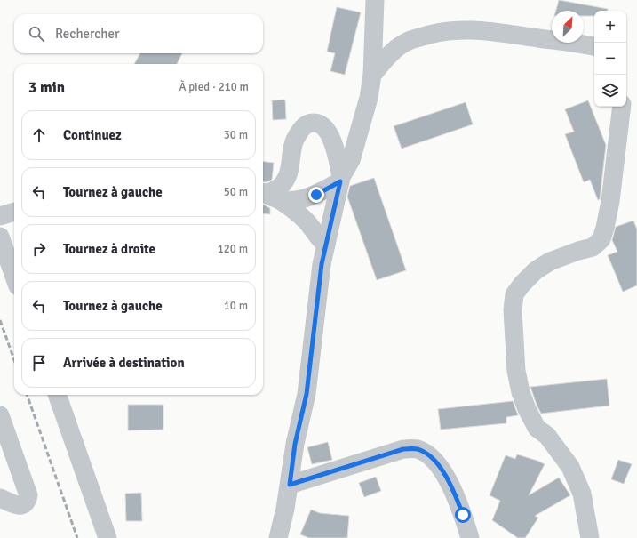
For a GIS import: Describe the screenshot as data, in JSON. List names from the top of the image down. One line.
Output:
{"north":"top right","page":{"map_buttons":["+","−"],"search":"Rechercher","heading":["3 min","À pied · 210 m"],"list":[["Continuez","30 m"],["Tournez à gauche","50 m"],["Tournez à droite","120 m"],["Tournez à gauche","10 m"],"Arrivée à destination"]}}
